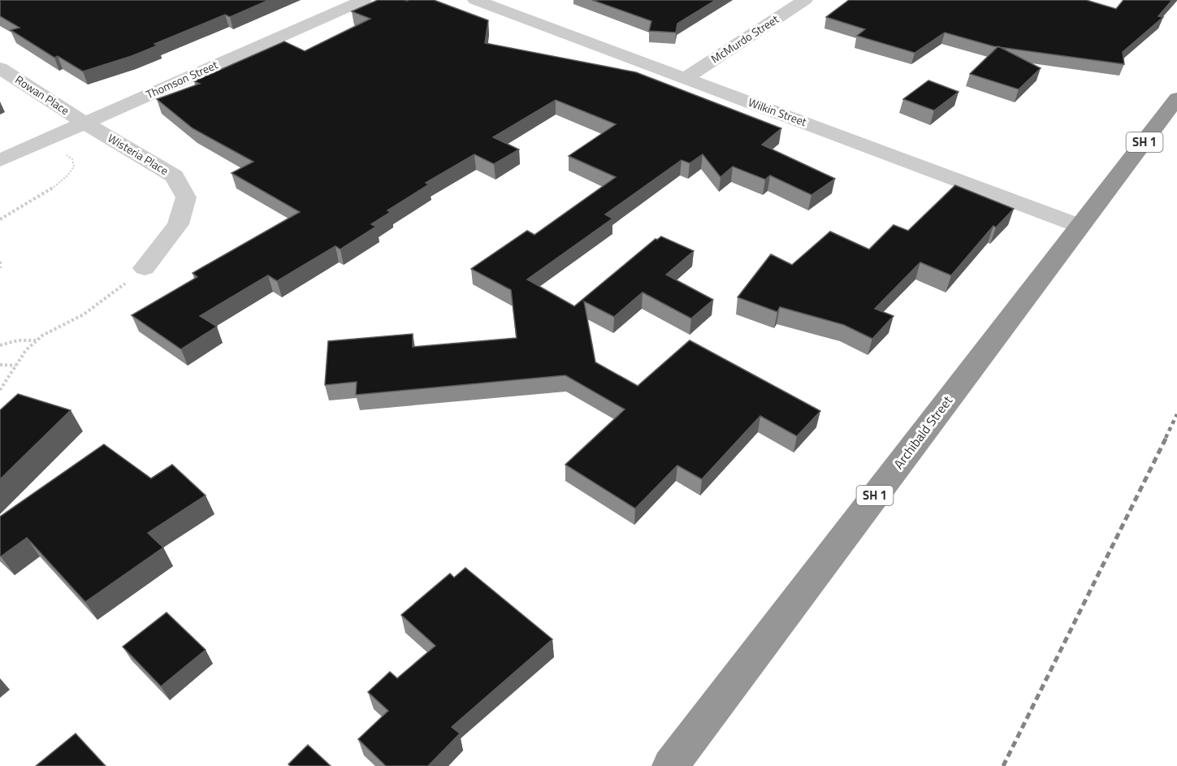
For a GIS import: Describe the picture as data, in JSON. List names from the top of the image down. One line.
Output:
{"streets":{"highway":["SH 1","Archibald Street"],"street":["McMurdo Street","Thomson Street","Rowan Place","Wilkin Street","Wisteria Place"]},"crossings":[["McMurdo Street","Wilkin Street"],["Thomson Street","Rowan Place"],["Thomson Street","Wisteria Place"],["Rowan Place","Wisteria Place"],["Wilkin Street","Archibald Street"]]}
